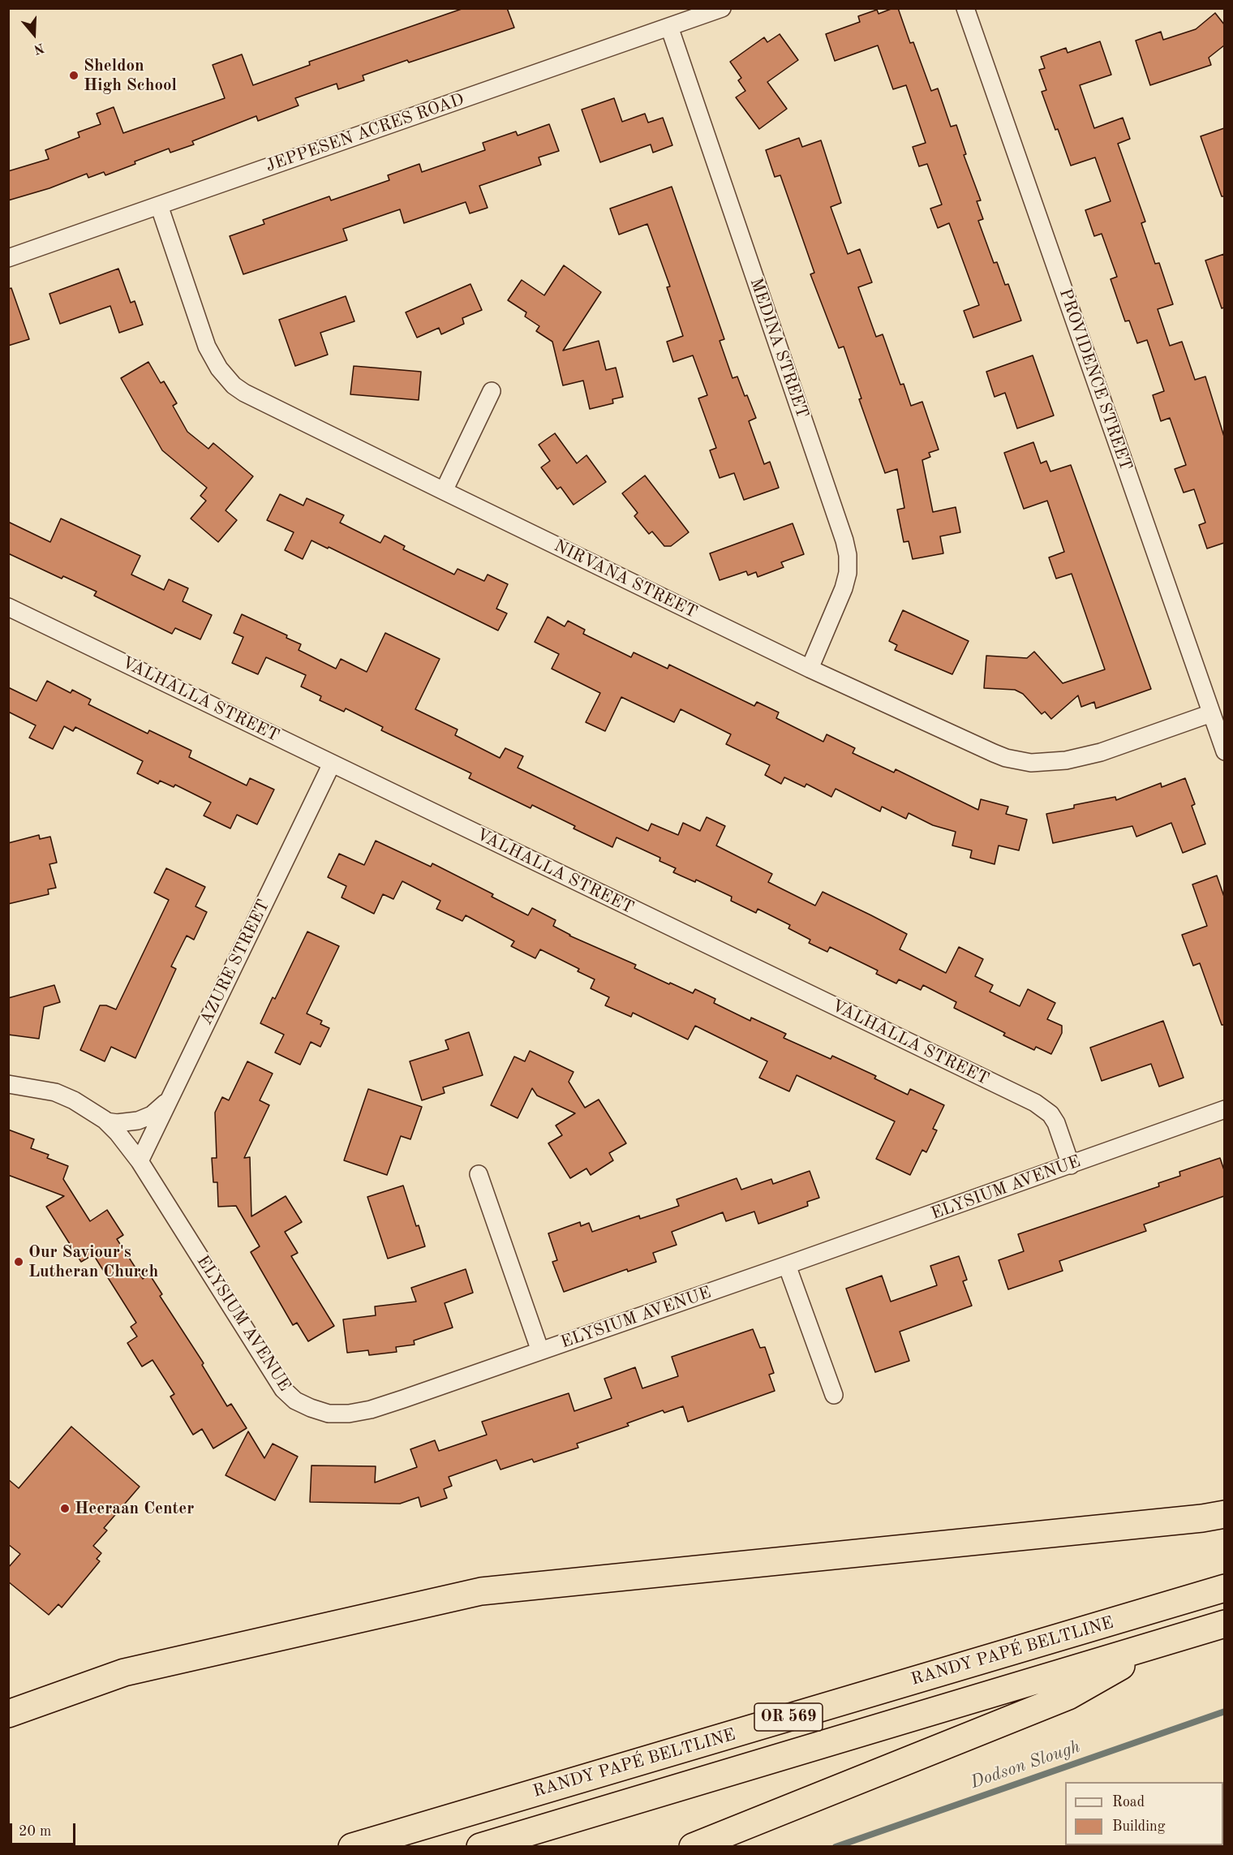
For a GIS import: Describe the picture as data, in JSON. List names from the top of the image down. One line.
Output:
{"streets":{"highway":["RANDY PAPÉ BELTLINE","OR 569"],"street":["JEPPESEN ACRES ROAD","MEDINA STREET","PROVIDENCE STREET","NIRVANA STREET","VALHALLA STREET","AZURE STREET","ELYSIUM AVENUE"]},"crossings":[["JEPPESEN ACRES ROAD","MEDINA STREET"],["JEPPESEN ACRES ROAD","NIRVANA STREET"],["MEDINA STREET","NIRVANA STREET"],["PROVIDENCE STREET","NIRVANA STREET"],["VALHALLA STREET","AZURE STREET"],["VALHALLA STREET","ELYSIUM AVENUE"],["AZURE STREET","ELYSIUM AVENUE"]],"water":["Dodson Slough"],"places":["Sheldon High School","Our Saviour's Lutheran Church","Heeraan Center"],"legend":["Road","Building"],"scale_bar":"20 m","north":"bottom"}
